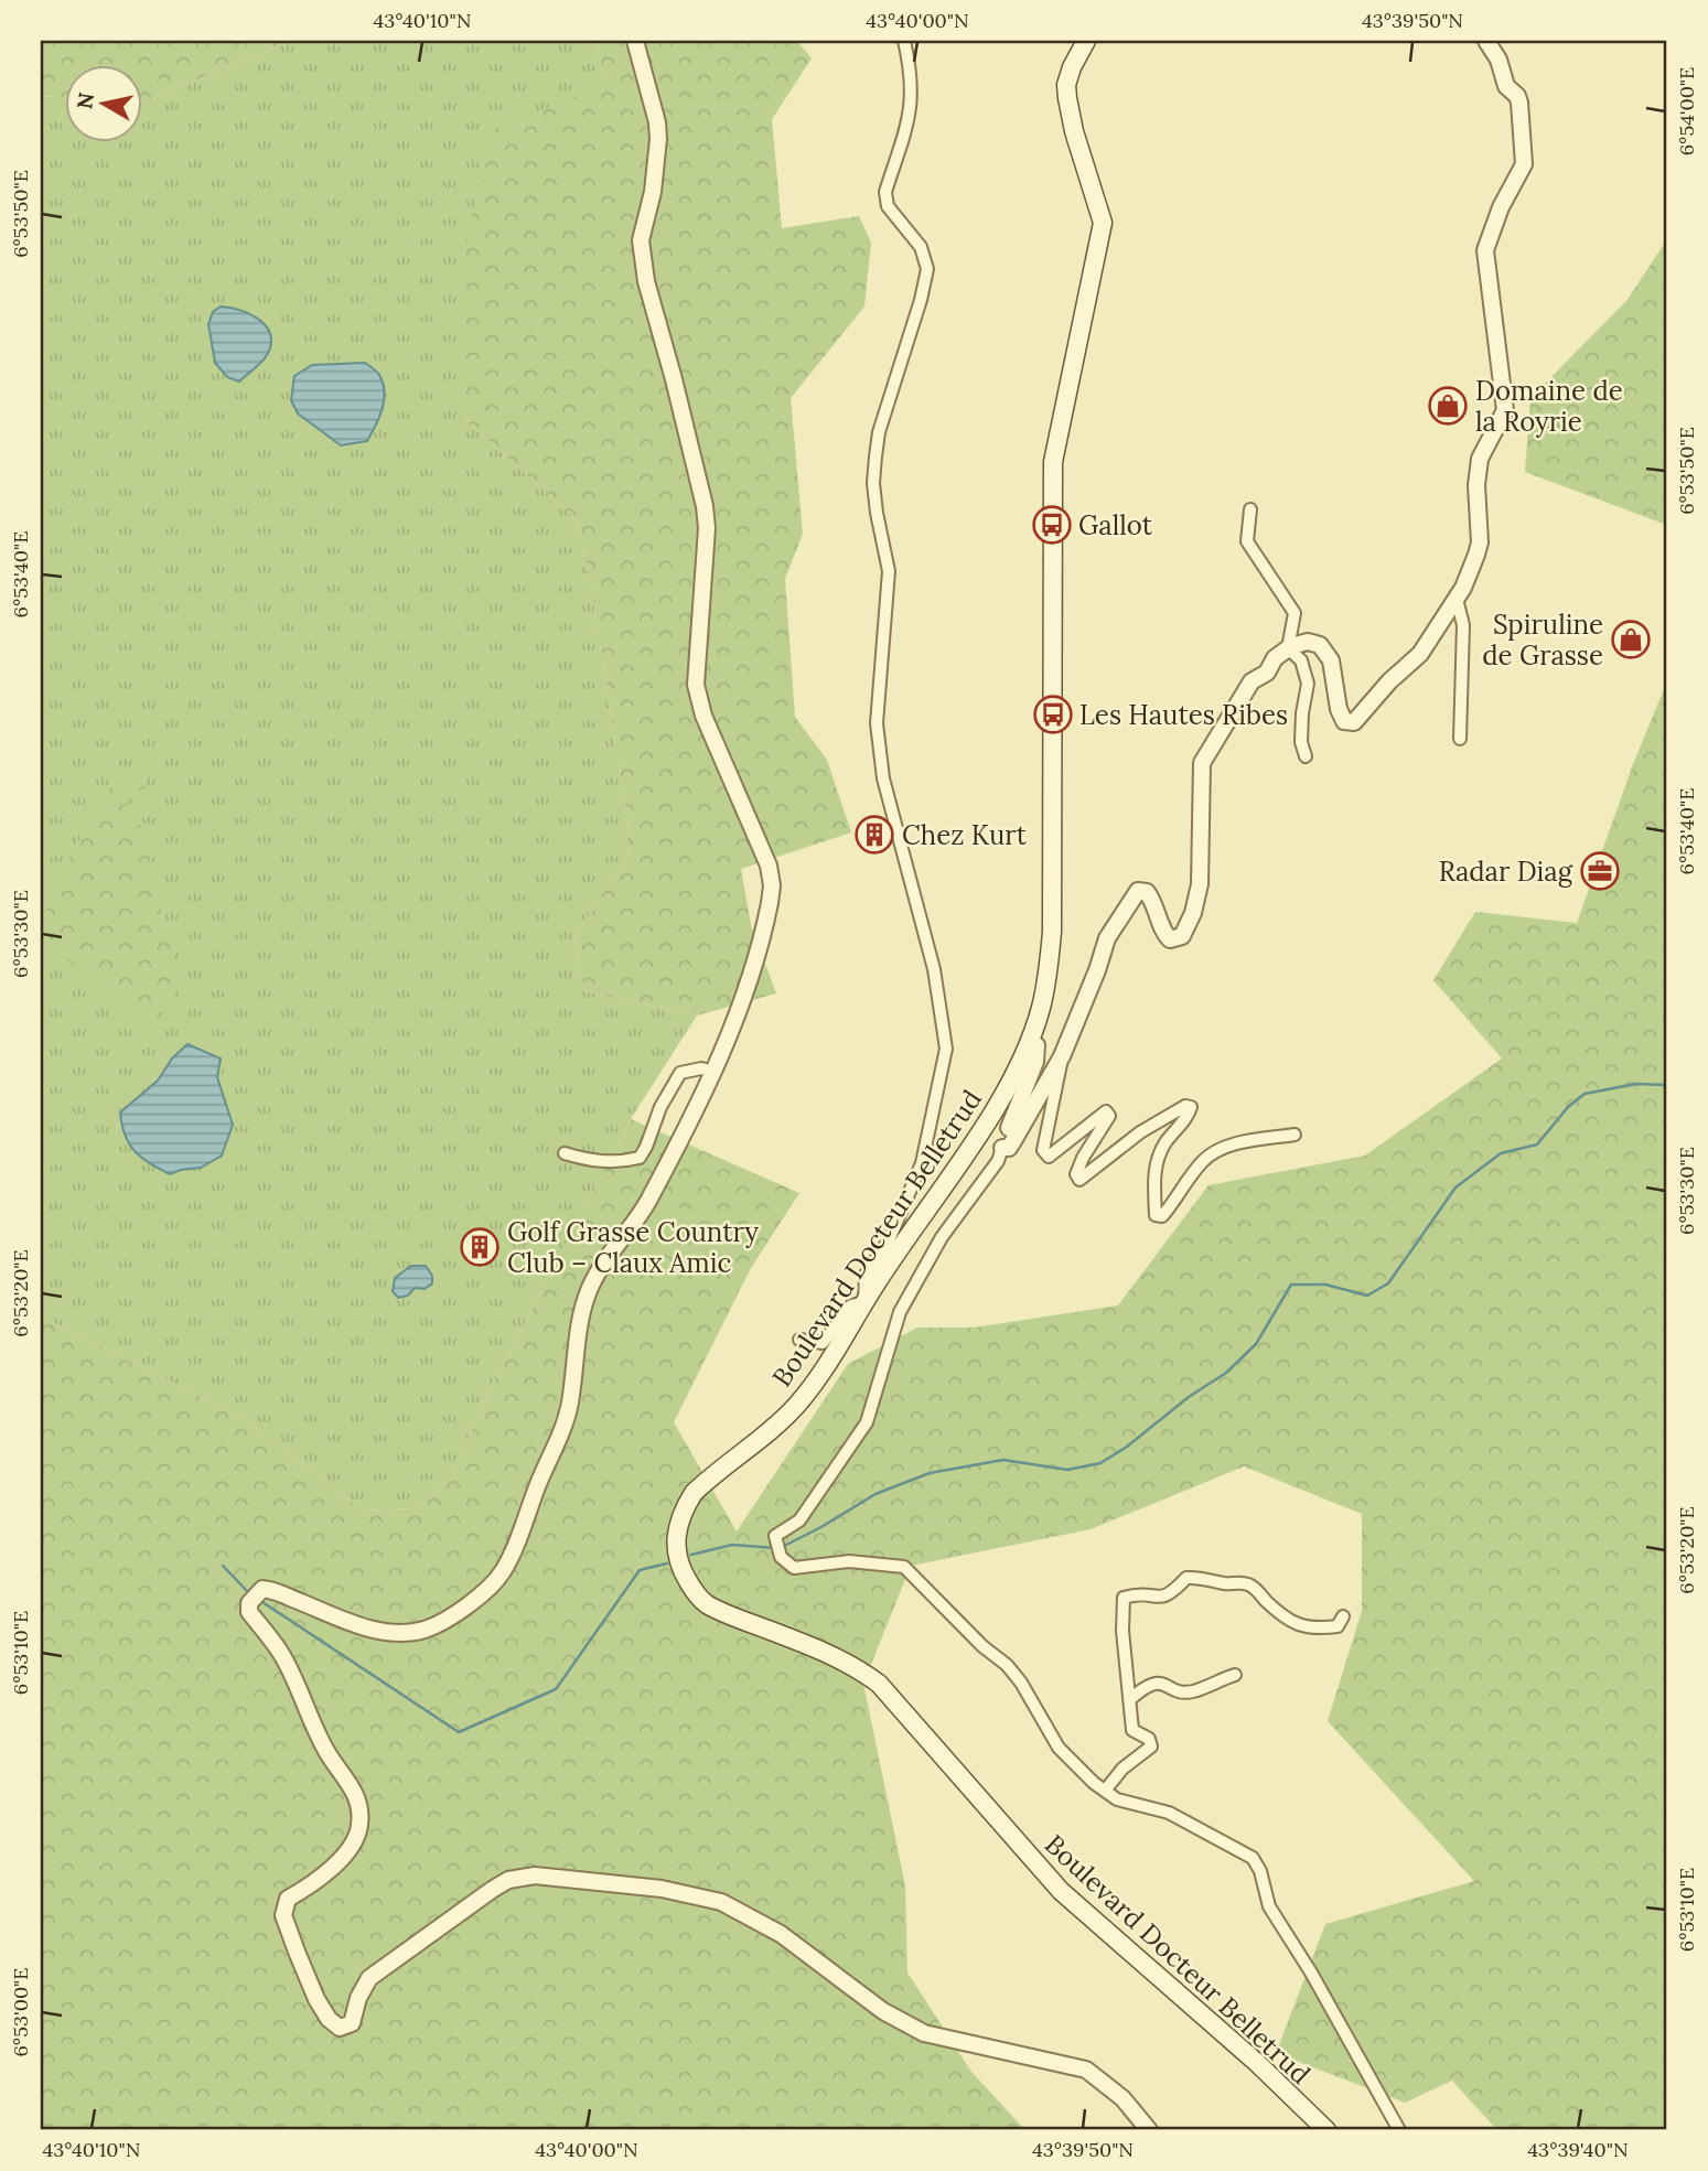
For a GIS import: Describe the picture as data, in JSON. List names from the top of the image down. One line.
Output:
{"streets":{"main road":["Boulevard Docteur Belletrud"]},"places":{"shop":["Domaine de la Royrie","Spiruline de Grasse"],"bus stop":["Gallot","Les Hautes Ribes"],"building":["Chez Kurt","Golf Grasse Country Club – Claux Amic"],"office":["Radar Diag"]},"north":"left","coordinates":["43°40'10\"N","43°40'00\"N","43°39'50\"N","6°54'00\"E","6°53'50\"E","6°53'40\"E","6°53'30\"E","6°53'20\"E","6°53'10\"E","6°53'00\"E","43°39'40\"N"]}
